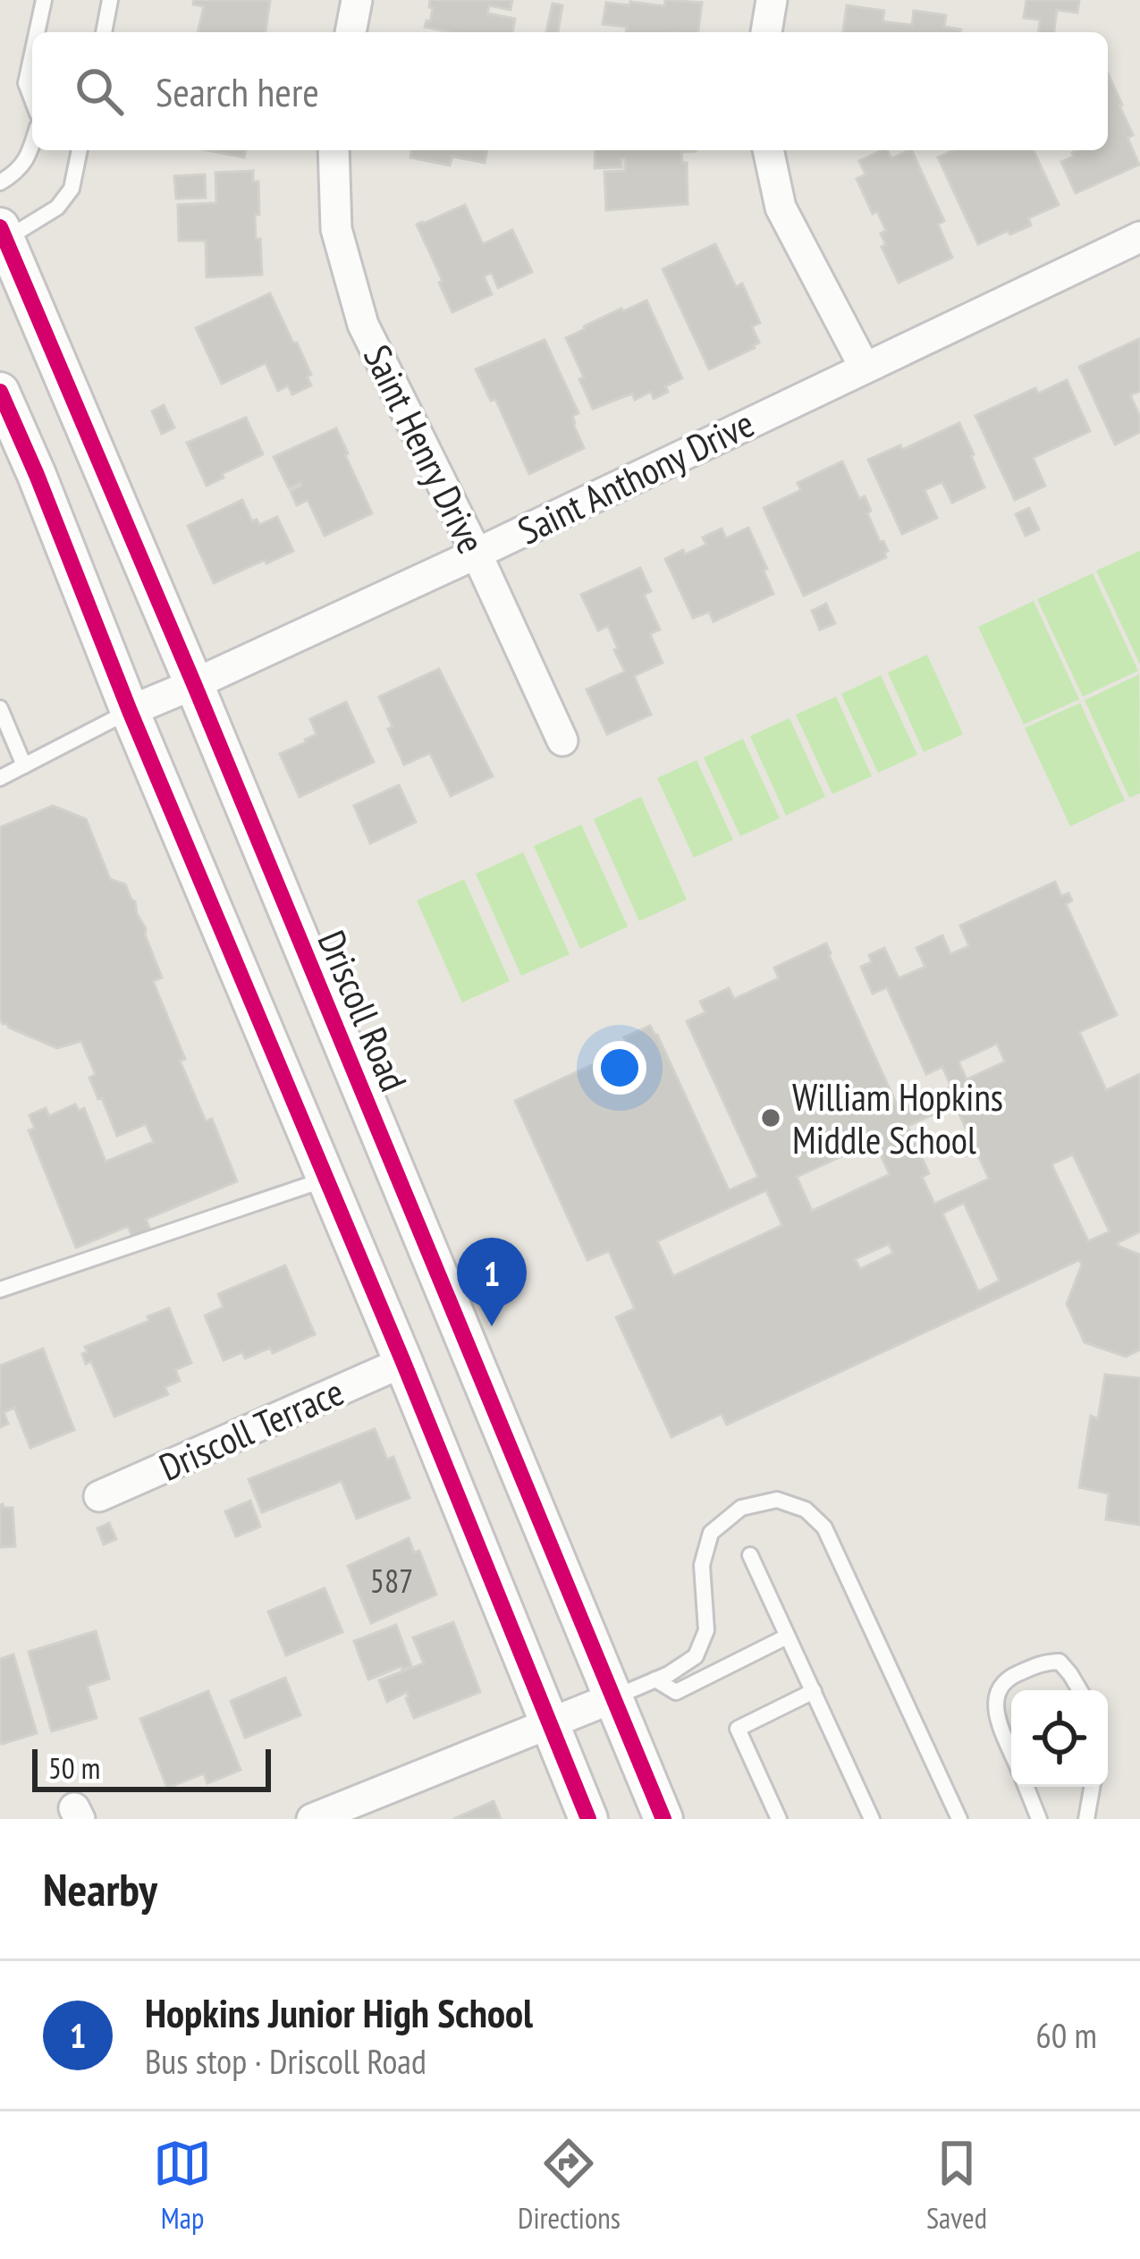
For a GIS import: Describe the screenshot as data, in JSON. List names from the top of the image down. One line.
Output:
{"streets":{"street":["Saint Henry Drive","Saint Anthony Drive","Driscoll Road","Driscoll Terrace"]},"crossings":[["Saint Henry Drive","Saint Anthony Drive"],["Saint Anthony Drive","Driscoll Road"]],"places":["William Hopkins Middle School"],"house_numbers":["587"],"scale_bar":"50 m","page":{"search":"Search here","pins":"1","scale":"50 m","heading":"Nearby","list":[{"mark":"1","name":"Hopkins Junior High School","note":"Bus stop · Driscoll Road","value":"60 m"}],"nav":["Map","Directions","Saved"]}}
